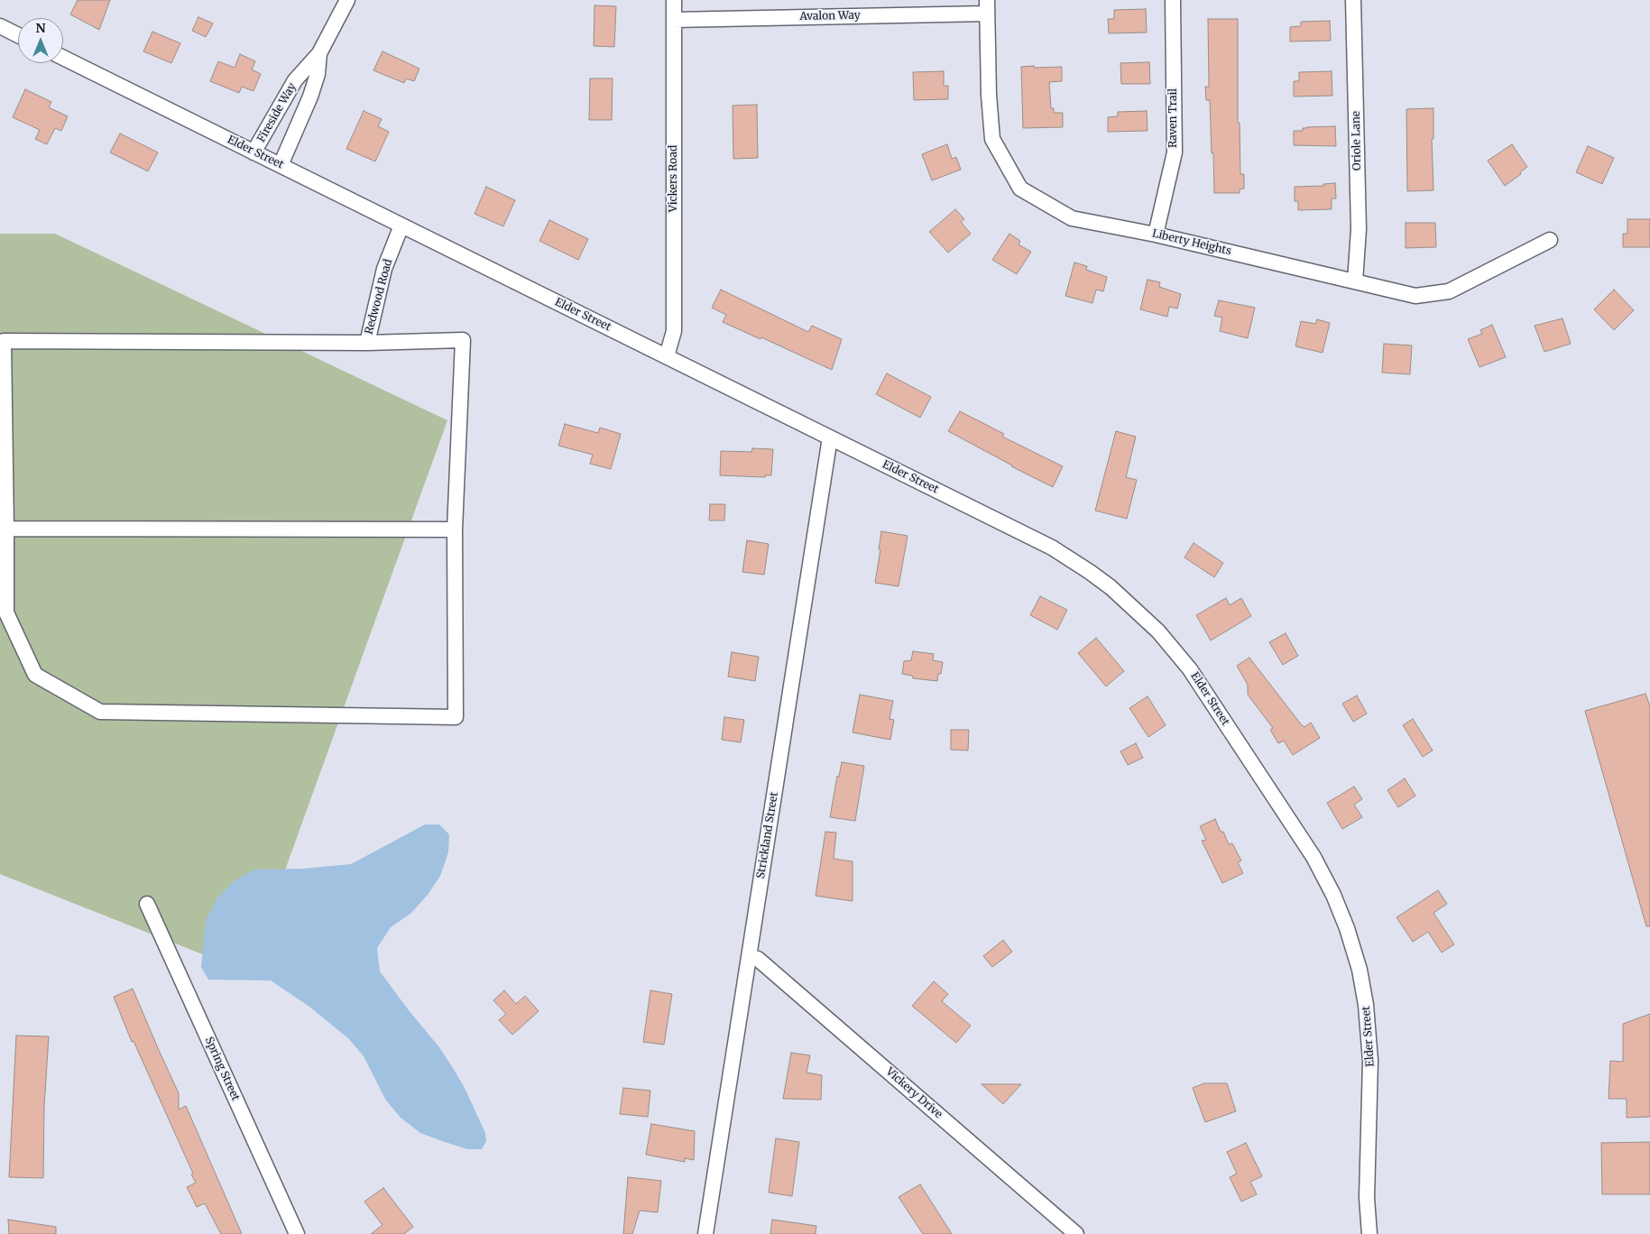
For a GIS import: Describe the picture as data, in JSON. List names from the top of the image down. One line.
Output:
{"streets":{"street":["Avalon Way","Fireside Way","Raven Trail","Oriole Lane","Elder Street","Vickers Road","Liberty Heights","Redwood Road","Strickland Street","Spring Street","Vickery Drive"]},"crossings":[["Avalon Way","Vickers Road"],["Avalon Way","Liberty Heights"],["Fireside Way","Elder Street"],["Raven Trail","Liberty Heights"],["Oriole Lane","Liberty Heights"],["Elder Street","Vickers Road"],["Elder Street","Redwood Road"],["Elder Street","Strickland Street"],["Strickland Street","Vickery Drive"]],"north":"top"}
